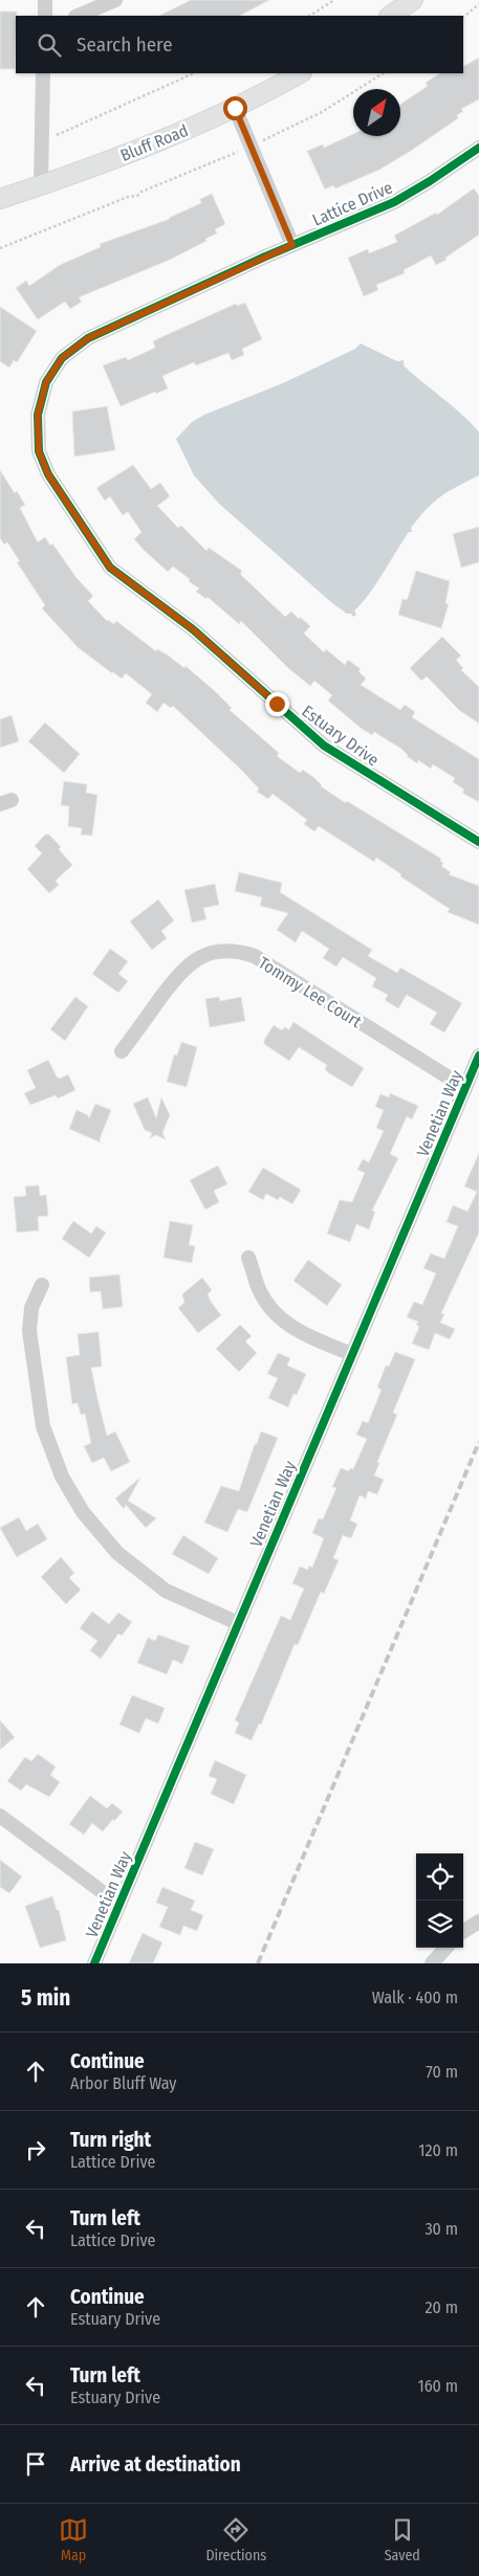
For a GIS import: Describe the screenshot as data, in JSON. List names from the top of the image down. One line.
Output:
{"streets":{"main road":["Bluff Road"],"street":["Lattice Drive","Estuary Drive","Tommy Lee Court","Venetian Way"]},"crossings":[["Lattice Drive","Estuary Drive"],["Tommy Lee Court","Venetian Way"]],"north":"top right","page":{"search":"Search here","heading":["5 min","Walk · 400 m"],"list":[["Continue","Arbor Bluff Way","70 m"],["Turn right","Lattice Drive","120 m"],["Turn left","Lattice Drive","30 m"],["Continue","Estuary Drive","20 m"],["Turn left","Estuary Drive","160 m"],"Arrive at destination"],"nav":["Map","Directions","Saved"]}}
